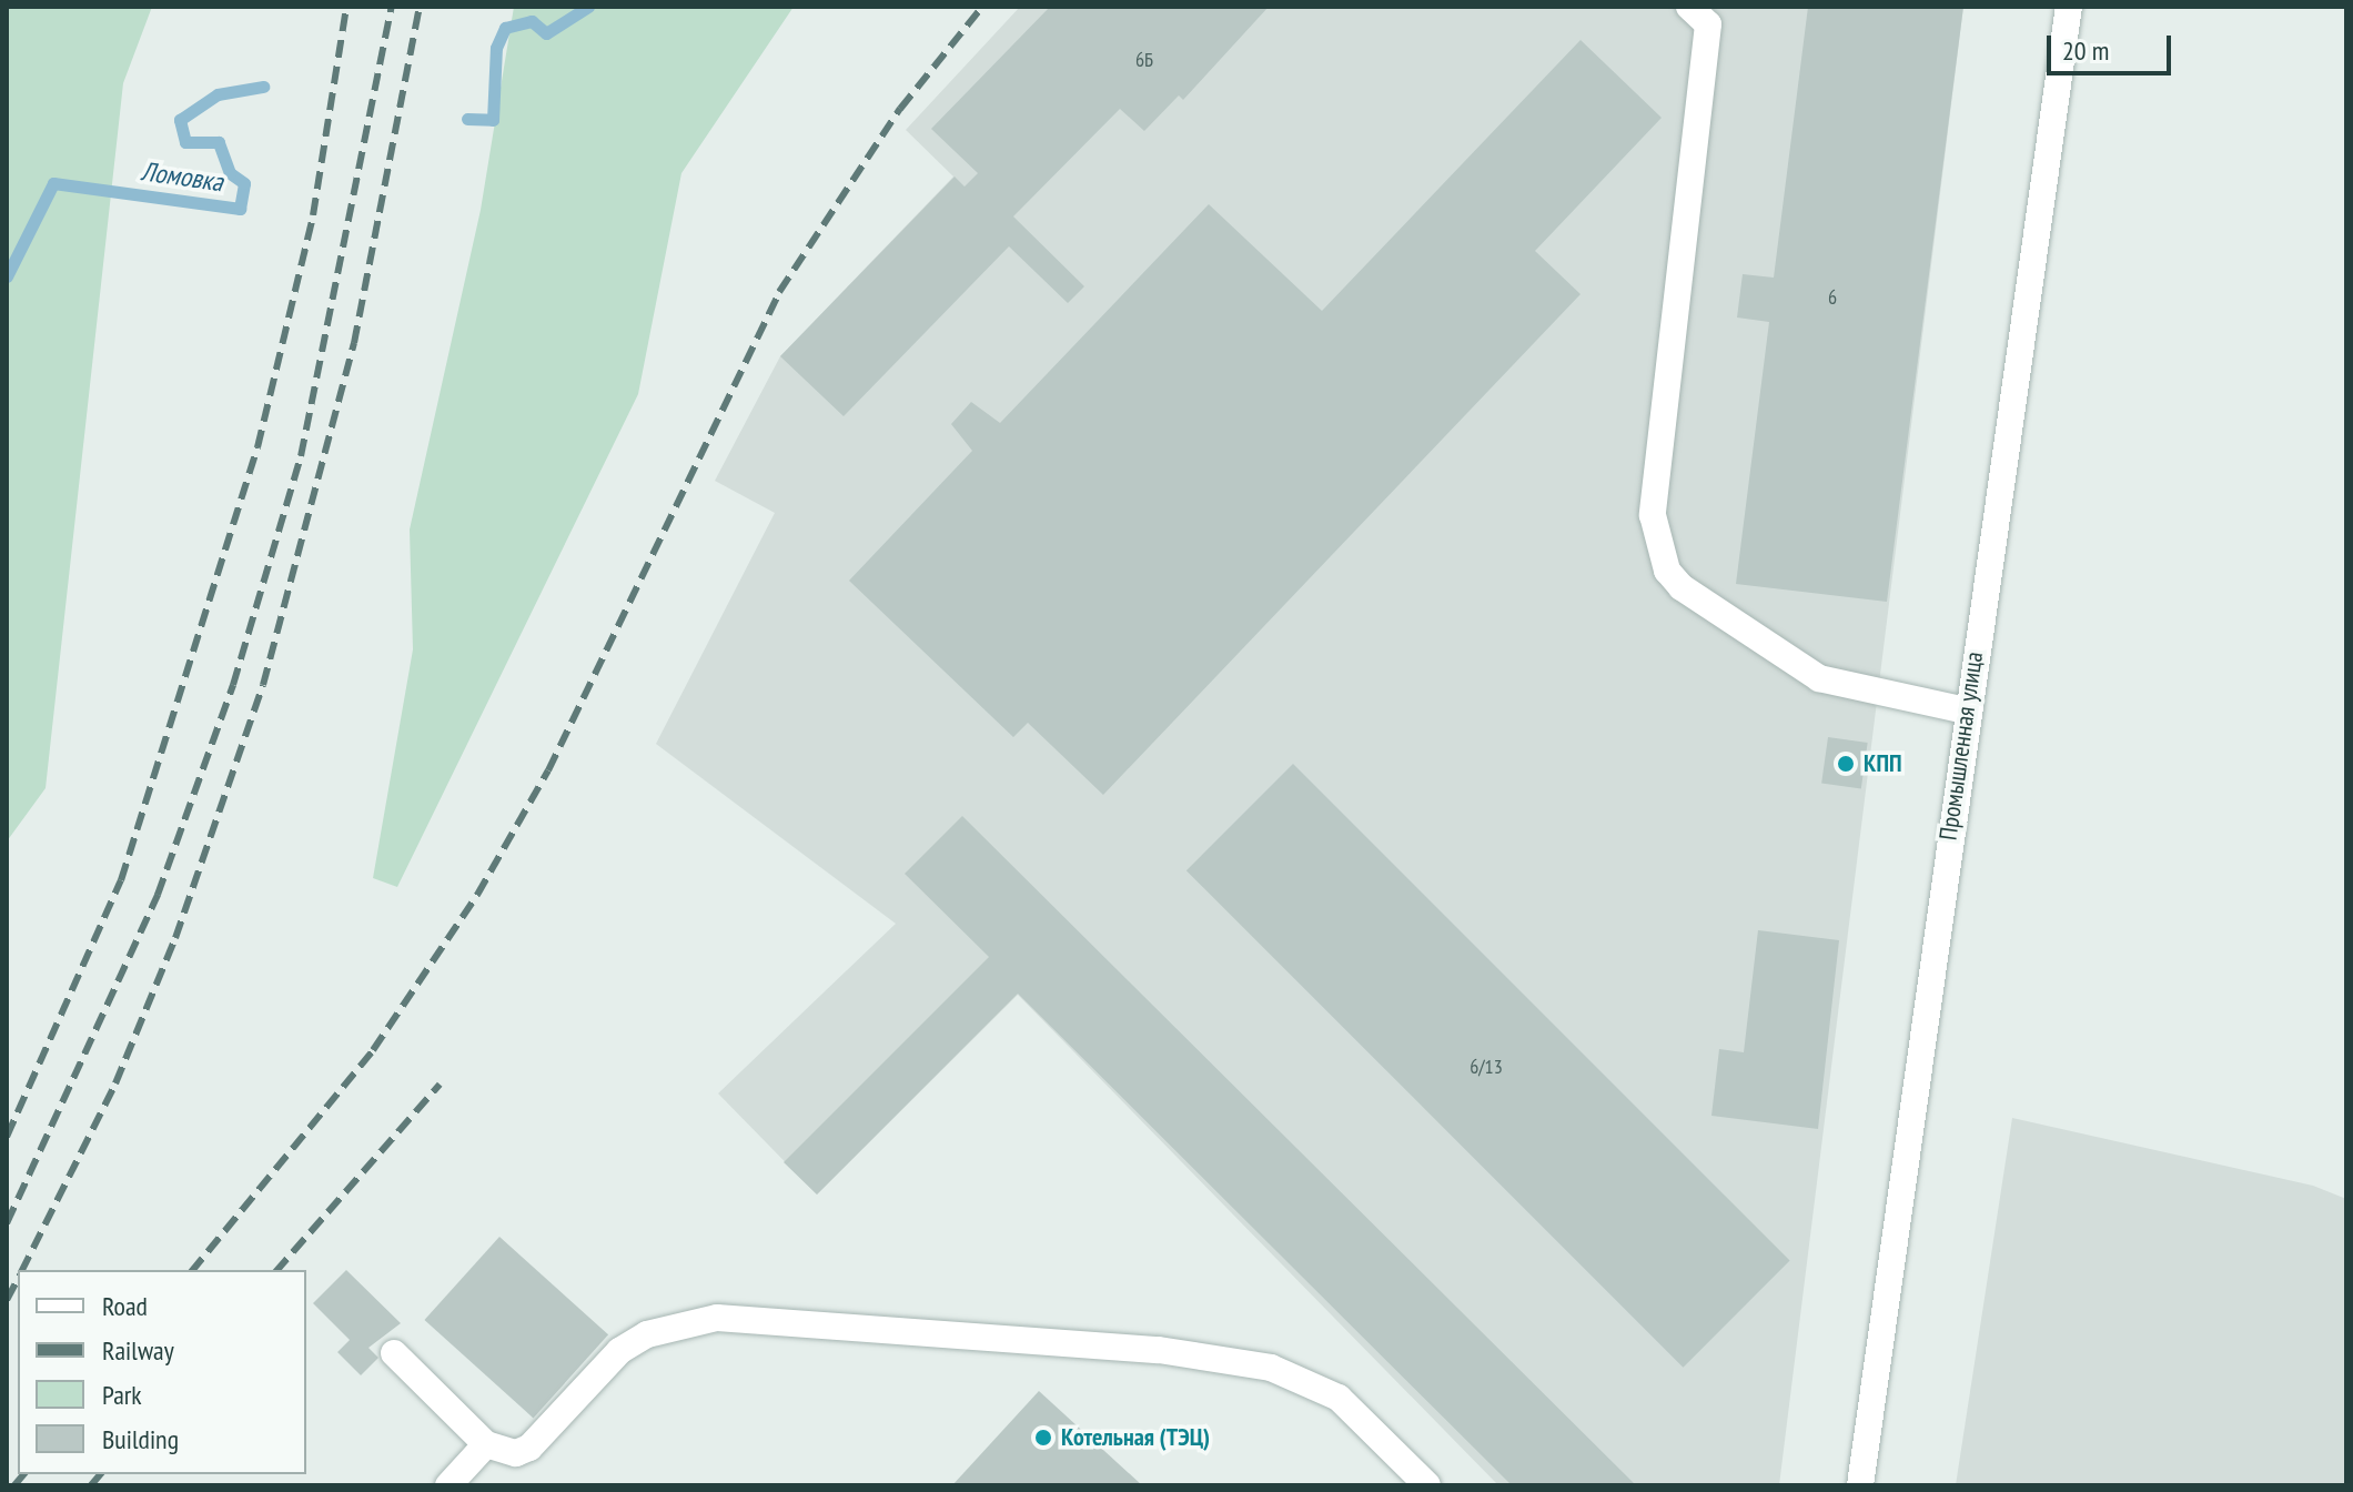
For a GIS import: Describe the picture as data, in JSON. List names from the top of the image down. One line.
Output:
{"streets":{"street":["Промышленная улица"]},"water":["Ломовка"],"places":["КПП","Котельная (ТЭЦ)"],"house_numbers":["6Б","6","6/13"],"legend":["Road","Railway","Park","Building"],"scale_bar":"20 m"}
